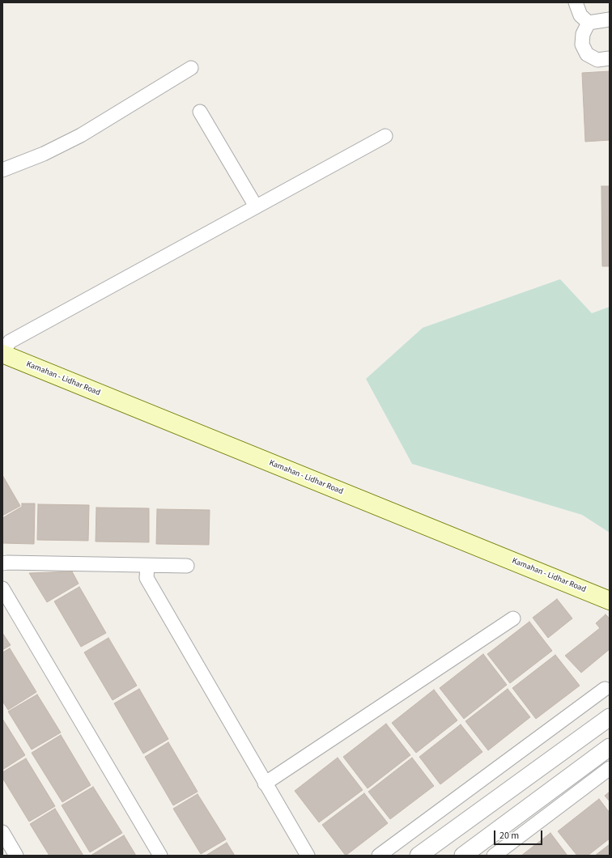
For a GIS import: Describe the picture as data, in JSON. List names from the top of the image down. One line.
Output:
{"streets":{"main road":["Kamahan - Lidhar Road"]},"scale_bar":"20 m"}
